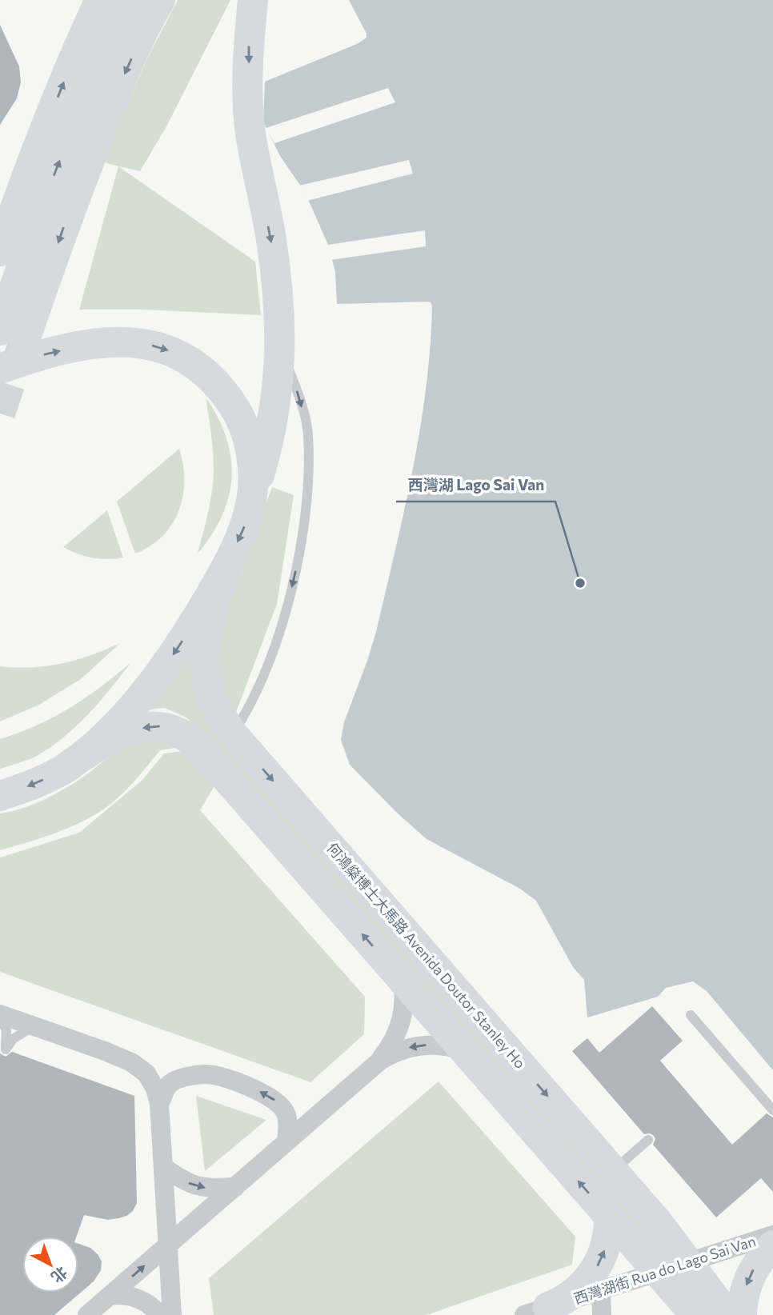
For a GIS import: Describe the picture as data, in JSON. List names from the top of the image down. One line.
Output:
{"streets":{"main road":["何鴻燊博士大馬路 Avenida Doutor Stanley Ho"],"street":["西灣湖街 Rua do Lago Sai Van"]},"crossings":[["何鴻燊博士大馬路 Avenida Doutor Stanley Ho","西灣湖街 Rua do Lago Sai Van"]],"places":["西灣湖 Lago Sai Van"],"north":"bottom right"}
